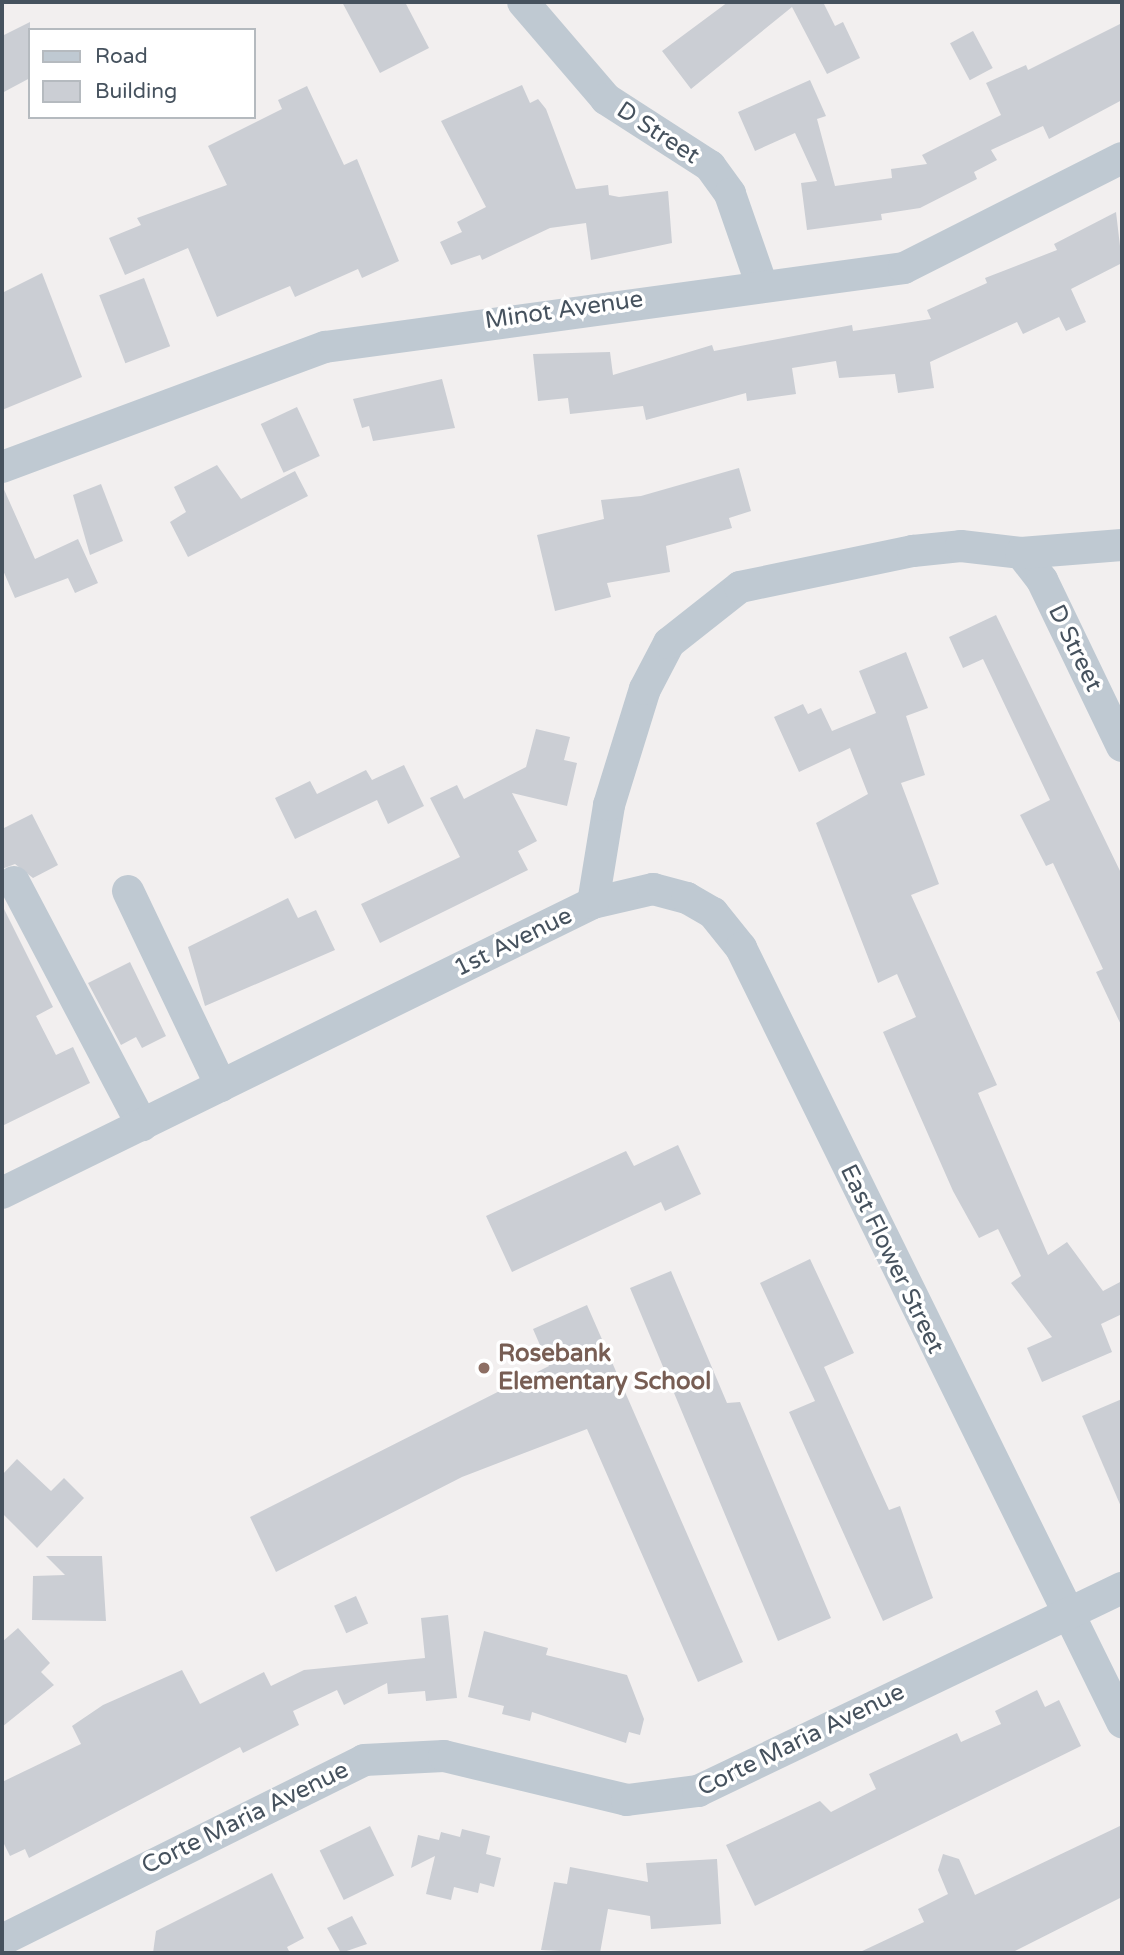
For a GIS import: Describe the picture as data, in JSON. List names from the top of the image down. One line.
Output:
{"streets":{"street":["D Street","Minot Avenue","1st Avenue","East Flower Street","Corte Maria Avenue"]},"crossings":[["D Street","Minot Avenue"],["D Street","1st Avenue"],["1st Avenue","East Flower Street"],["East Flower Street","Corte Maria Avenue"]],"places":["Rosebank Elementary School"],"legend":["Road","Building"]}
